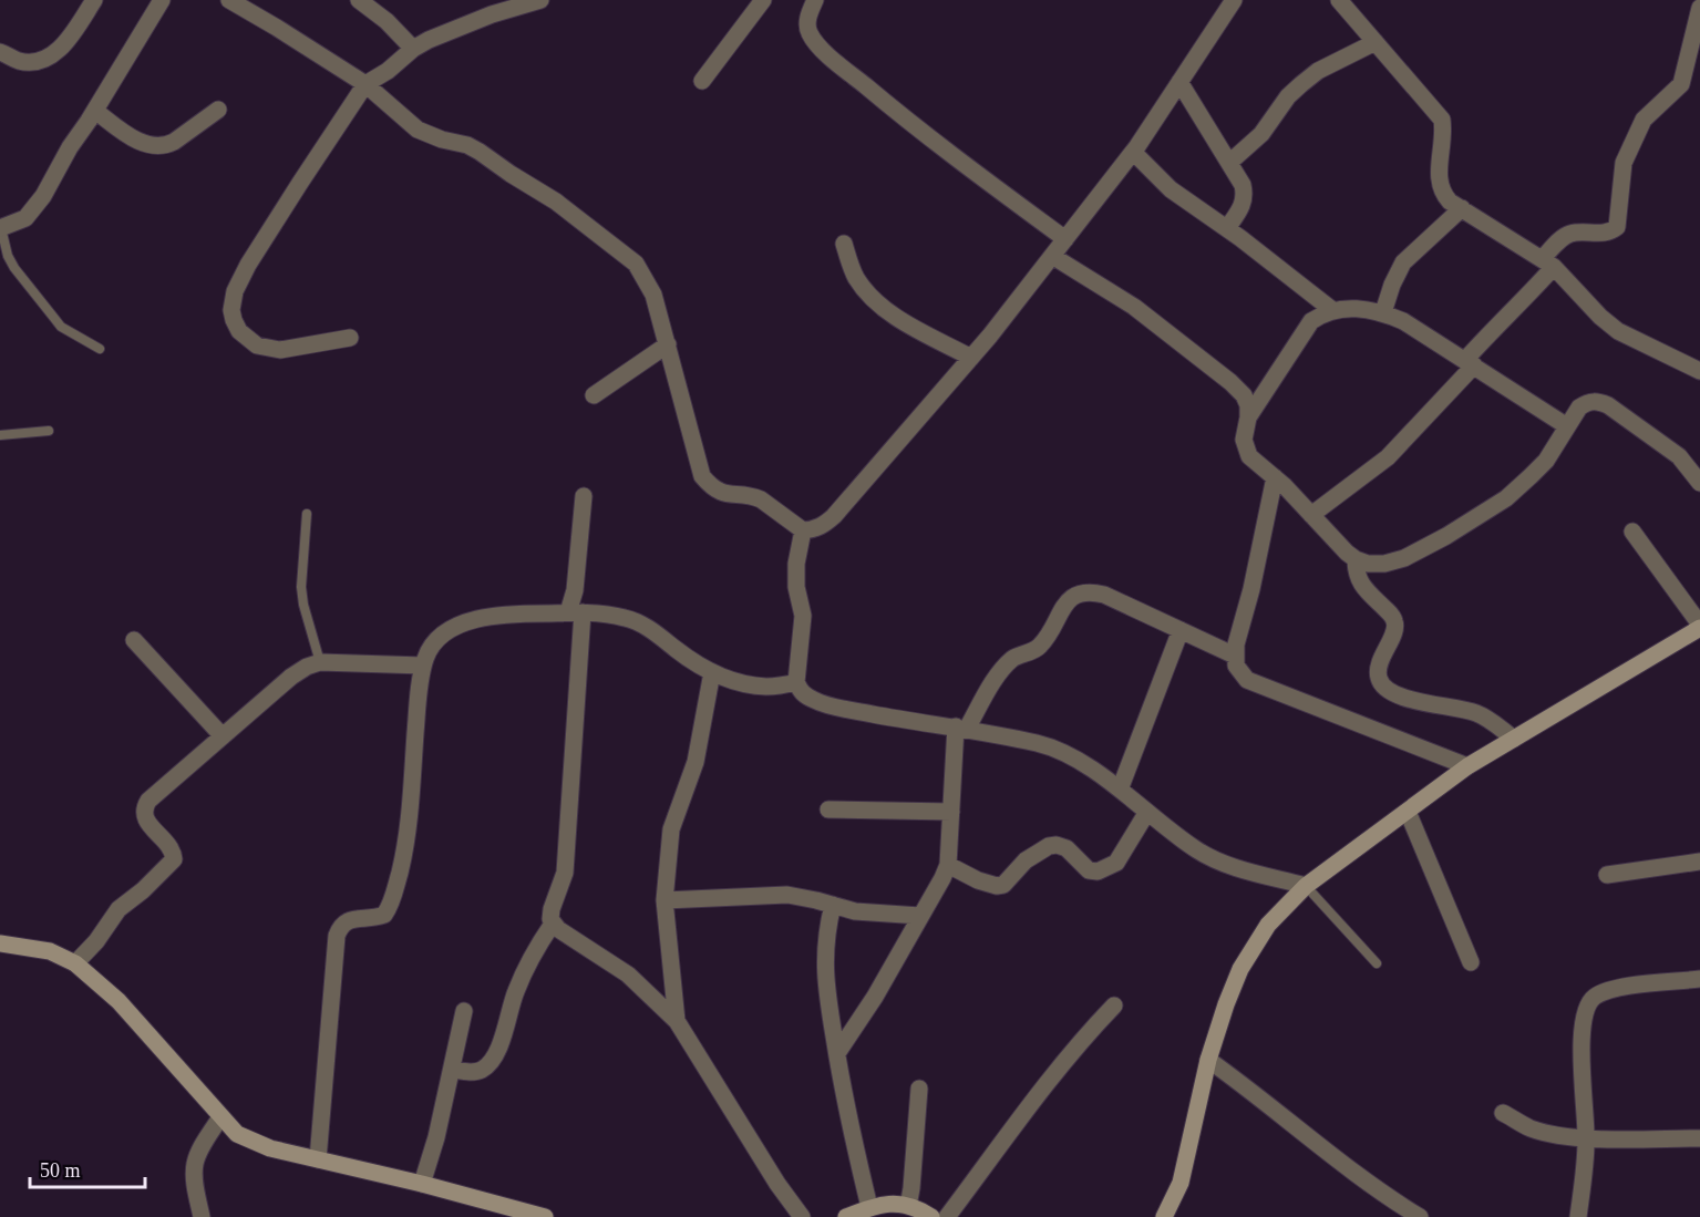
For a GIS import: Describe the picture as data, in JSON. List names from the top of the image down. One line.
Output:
{"scale_bar":"50 m"}
